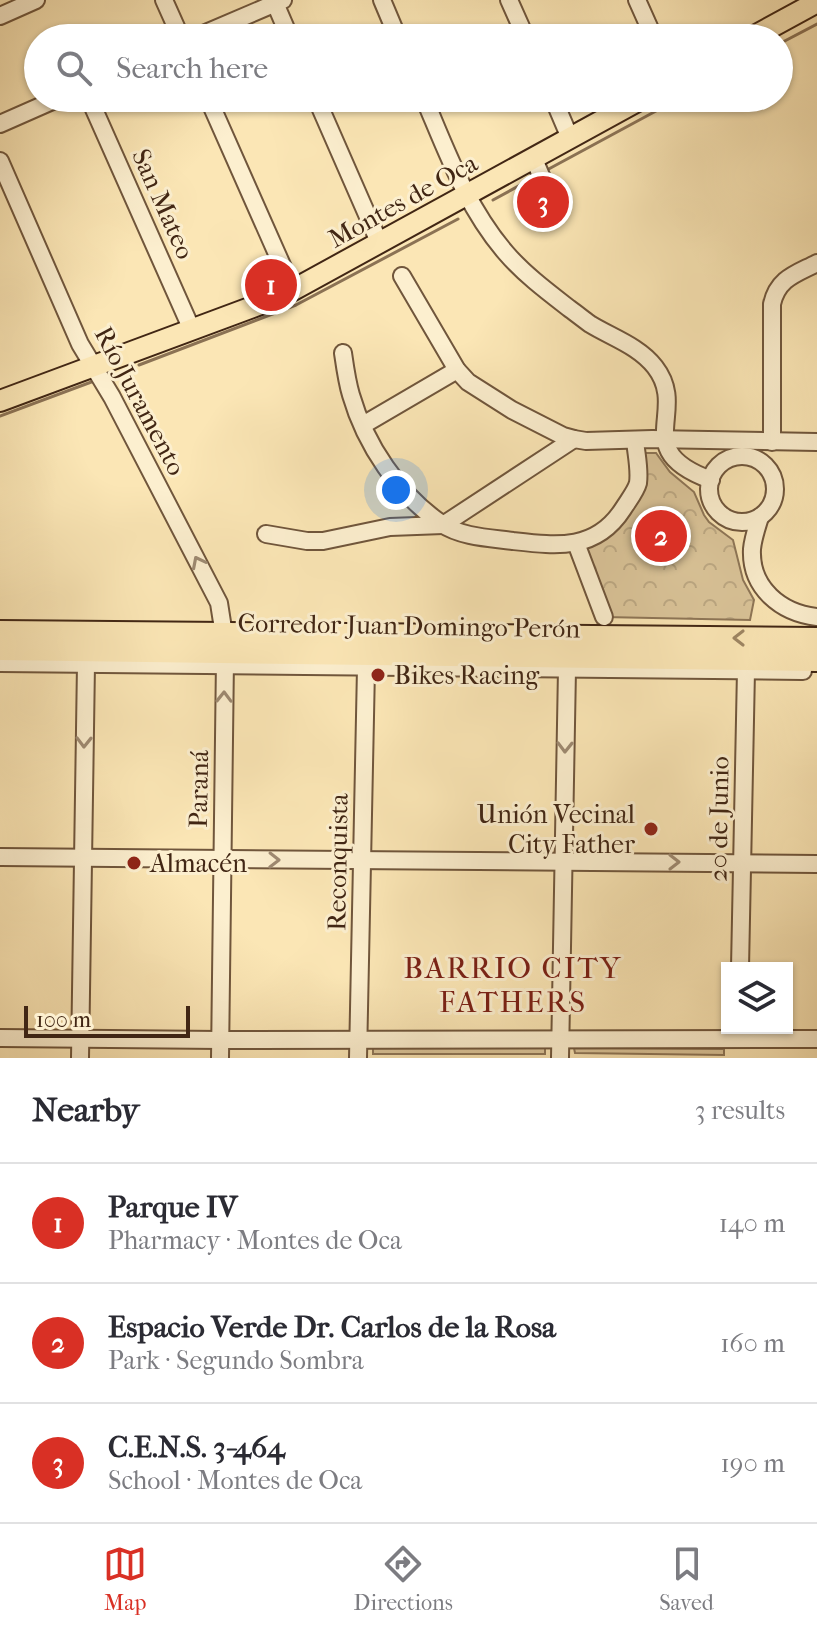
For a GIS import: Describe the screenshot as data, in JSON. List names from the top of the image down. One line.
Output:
{"streets":{"highway":["Corredor Juan Domingo Perón"],"main road":["Montes de Oca"],"street":["San Mateo","Río Juramento","Paraná","20 de Junio","Reconquista"]},"crossings":[["Montes de Oca","San Mateo"],["Montes de Oca","Río Juramento"],["Río Juramento","Corredor Juan Domingo Perón"],["Río Juramento","Paraná"],["Corredor Juan Domingo Perón","Paraná"]],"one_way":["Río Juramento"],"districts":["BARRIO CITY FATHERS"],"places":["Bikes Racing","Unión Vecinal City Father","Almacén"],"scale_bar":"100 m","page":{"search":"Search here","pins":["3","1","2"],"scale":"100 m","heading":["Nearby","3 results"],"list":[{"mark":"1","name":"Parque IV","note":"Pharmacy · Montes de Oca","value":"140 m"},{"mark":"2","name":"Espacio Verde Dr. Carlos de la Rosa","note":"Park · Segundo Sombra","value":"160 m"},{"mark":"3","name":"C.E.N.S. 3-464","note":"School · Montes de Oca","value":"190 m"}],"nav":["Map","Directions","Saved"]}}
